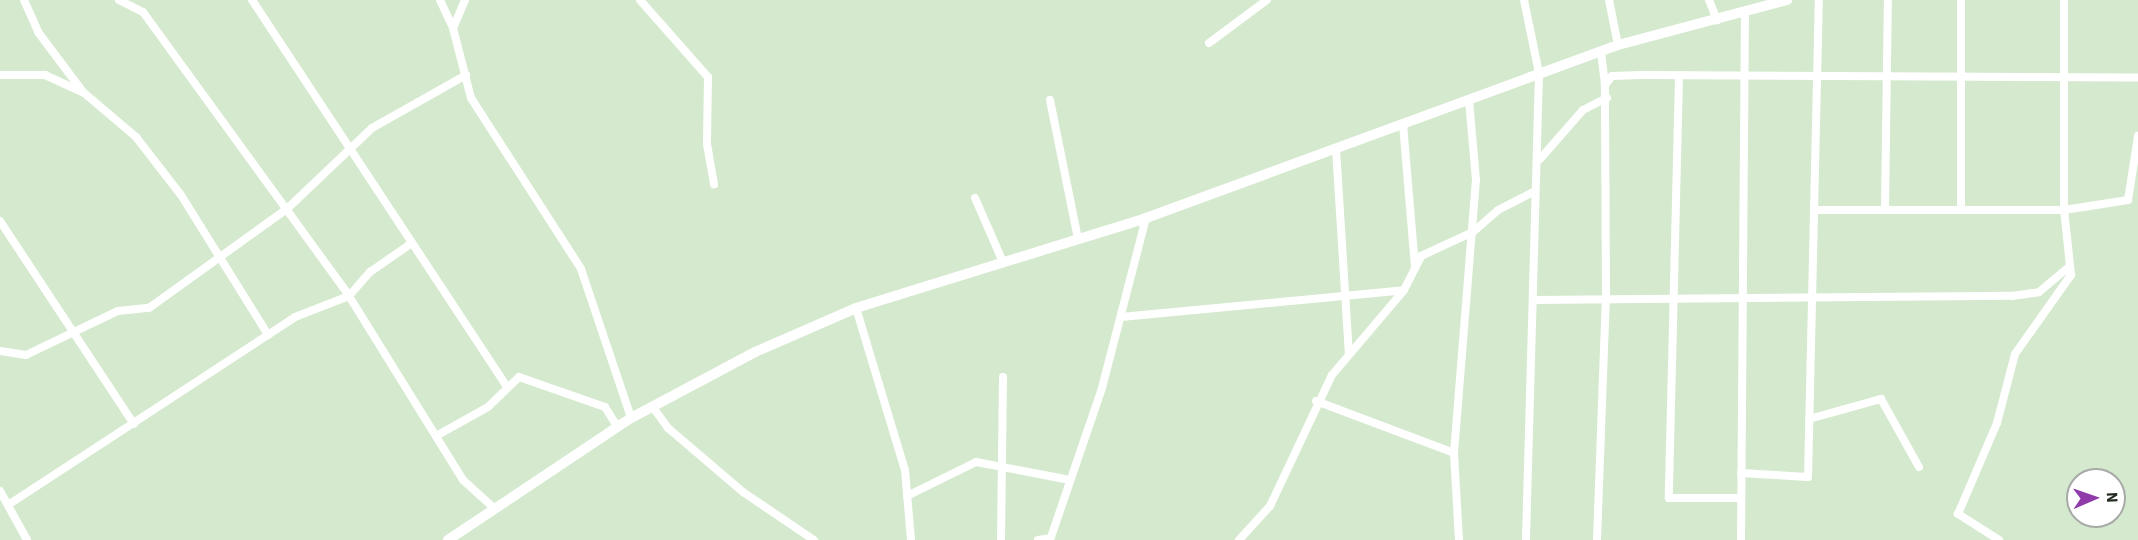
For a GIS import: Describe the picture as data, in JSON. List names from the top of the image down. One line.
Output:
{"north":"right"}
